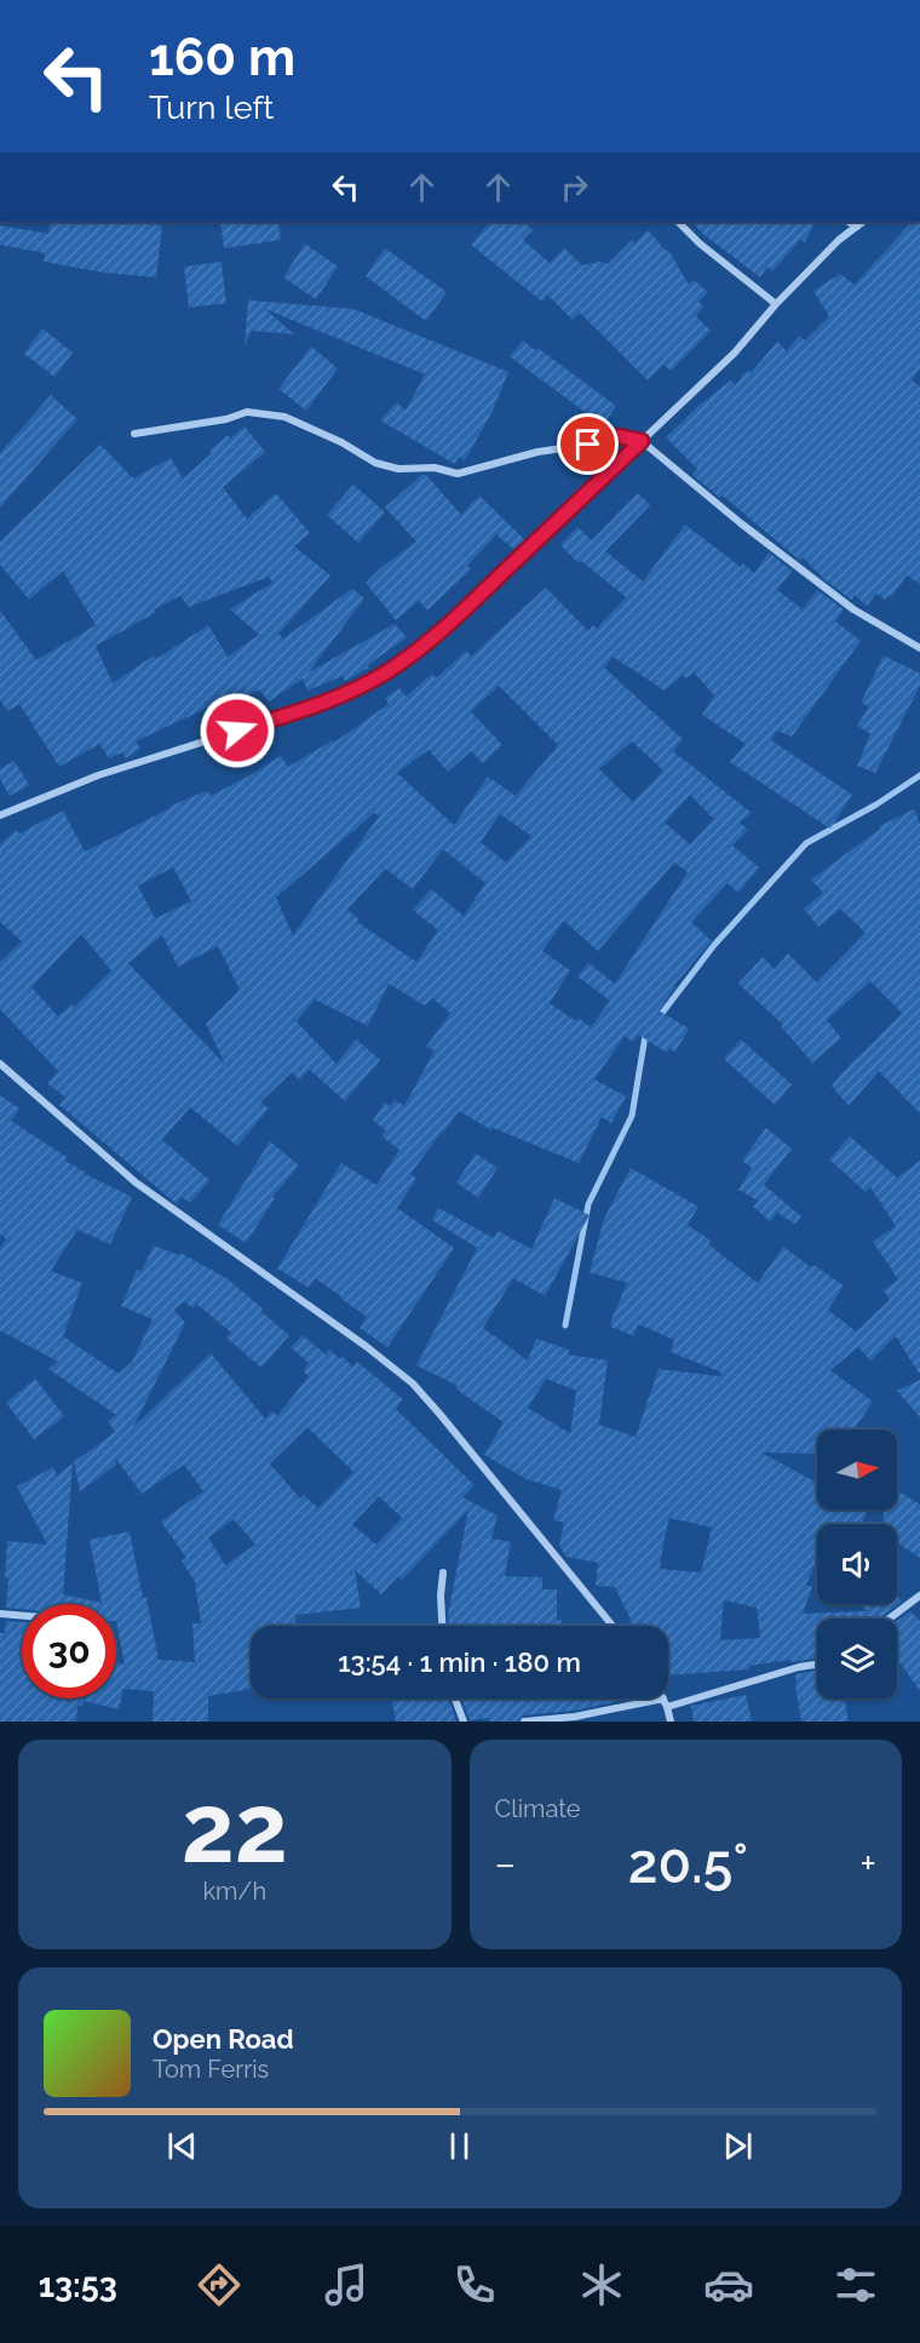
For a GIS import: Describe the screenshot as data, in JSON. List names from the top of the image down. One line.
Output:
{"north":"right","page":{"turn":["160 m","Turn left"],"limit":"30","trip":"13:54 · 1 min · 180 m","tile":[["22","km/h"],"Climate"],"heat":["−","20.5°","+"],"song":["Open Road","Tom Ferris"],"tabs":"13:53"}}
